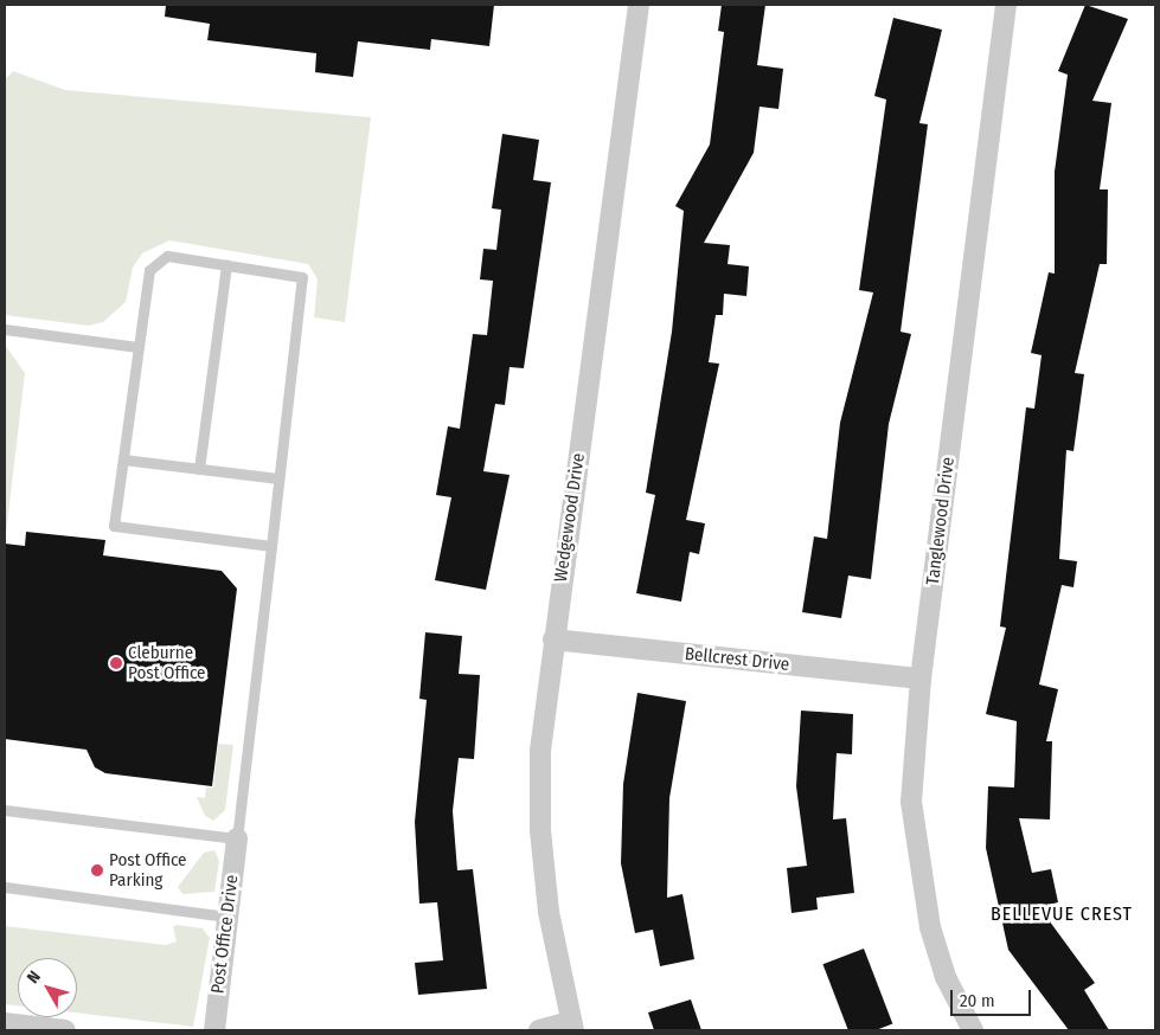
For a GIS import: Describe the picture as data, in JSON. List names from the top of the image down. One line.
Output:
{"streets":{"street":["Wedgewood Drive","Tanglewood Drive","Bellcrest Drive","Post Office Drive"]},"crossings":[["Wedgewood Drive","Bellcrest Drive"],["Tanglewood Drive","Bellcrest Drive"]],"districts":["BELLEVUE CREST"],"places":["Cleburne Post Office","Post Office Parking"],"scale_bar":"20 m","north":"top left"}
